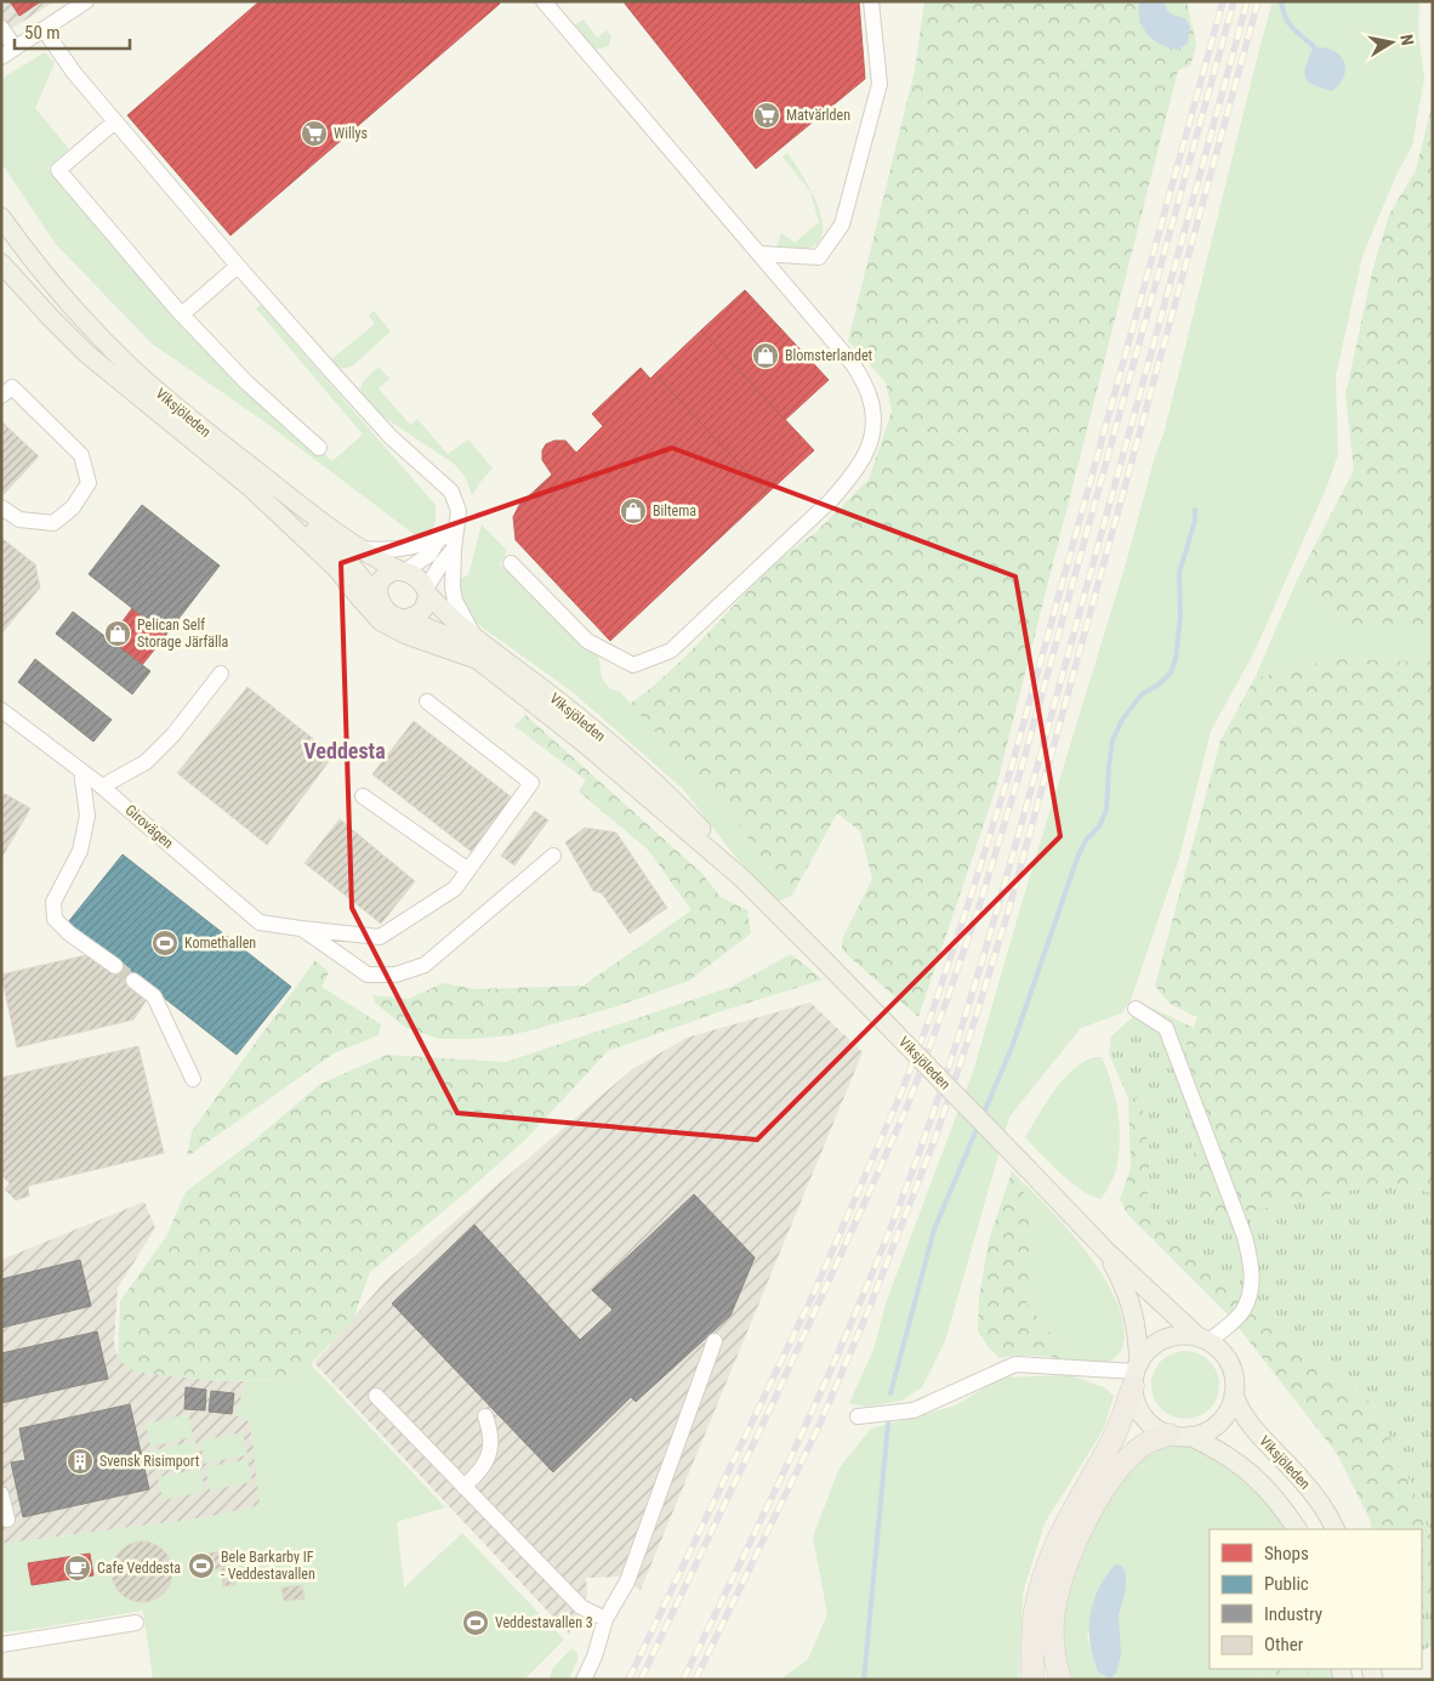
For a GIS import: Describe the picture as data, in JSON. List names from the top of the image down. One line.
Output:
{"streets":{"main road":["Viksjöleden"],"street":["Girovägen"]},"districts":["Veddesta"],"places":{"supermarket":["Matvärlden","Willys"],"shop":["Blomsterlandet","Biltema","Pelican Self Storage Järfälla"],"sports":["Komethallen","Bele Barkarby IF - Veddestavallen","Veddestavallen 3"],"building":["Svensk Risimport"],"cafe":["Cafe Veddesta"]},"legend":["Shops","Public","Industry","Other"],"scale_bar":"50 m","north":"right"}
